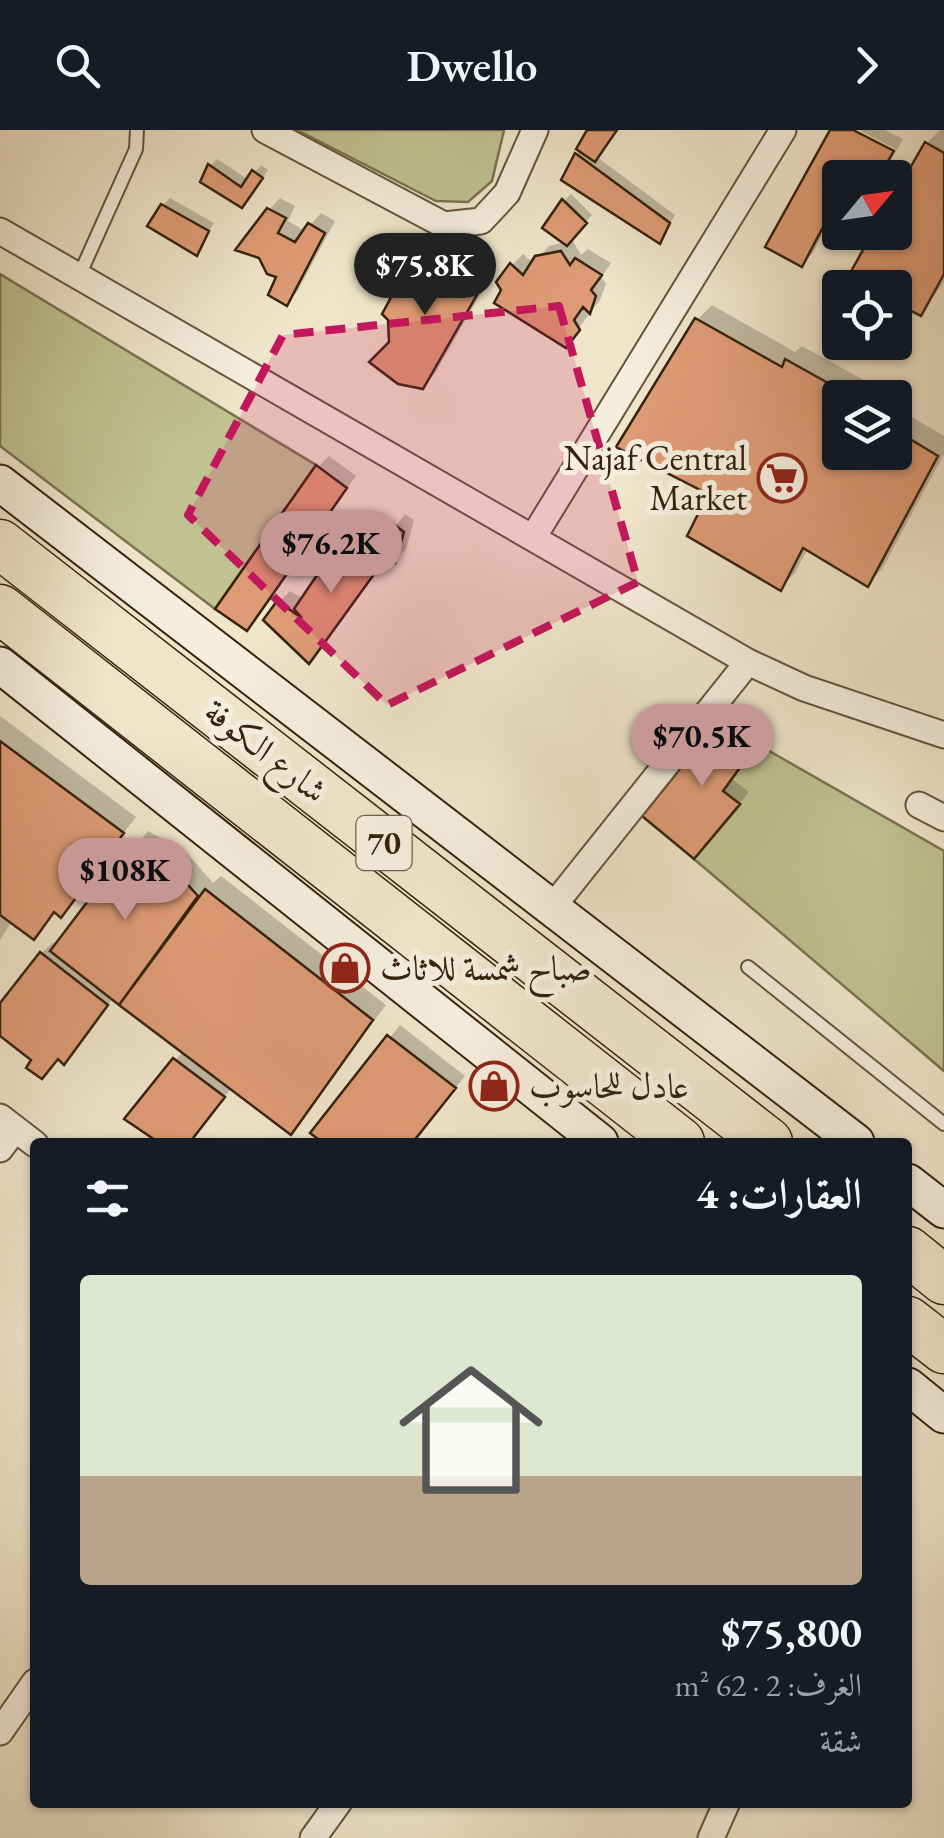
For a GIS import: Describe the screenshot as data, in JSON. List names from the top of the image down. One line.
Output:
{"streets":{"highway":["شارع الكوفة","70"]},"places":{"supermarket":["Najaf Central Market"],"shop":["صباح شمسة للاثاث","عادل للحاسوب"]},"north":"top right","page":{"header":"Dwello","price":["$75.8K","$76.2K","$70.5K","$108K"],"heading":"العقارات: 4","list":[{"name":"$75,800","note":"الغرف: 2 · 62 m² · شقة"}]}}
